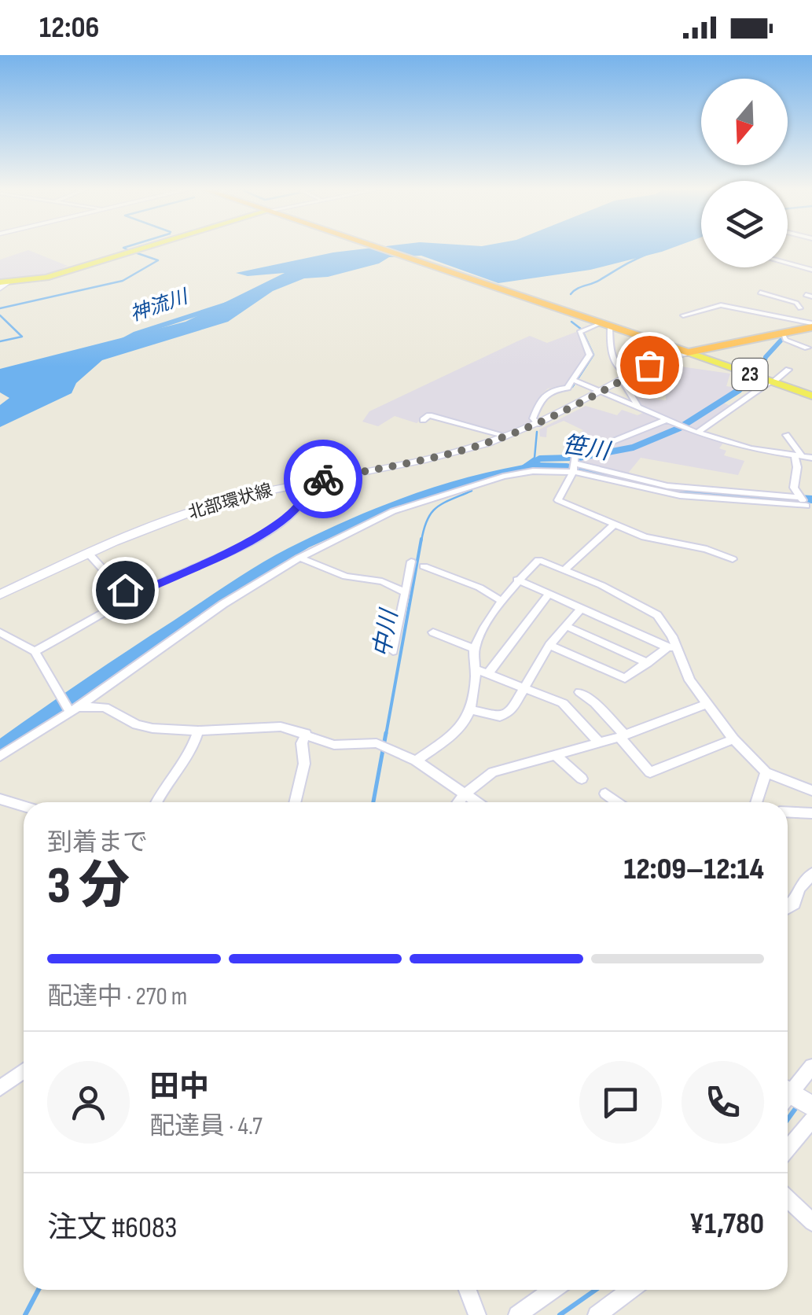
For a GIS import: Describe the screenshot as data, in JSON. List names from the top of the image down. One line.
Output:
{"streets":{"main road":["23"],"street":["北部環状線"]},"crossings":[["23","北部環状線"]],"water":["神流川","笹川","中川"],"north":"bottom","page":{"status":"12:06","heading":["3 分","到着まで","12:09–12:14"],"panel":["田中","配達員 · 4.7","注文 #6083","¥1,780"],"bar":"配達中 · 270 m"}}
